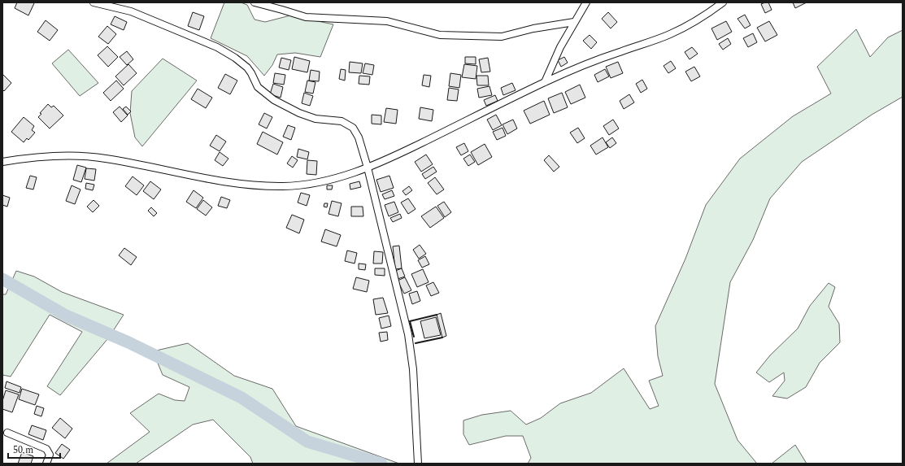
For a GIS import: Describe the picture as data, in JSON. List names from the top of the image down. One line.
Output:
{"scale_bar":"50 m"}
